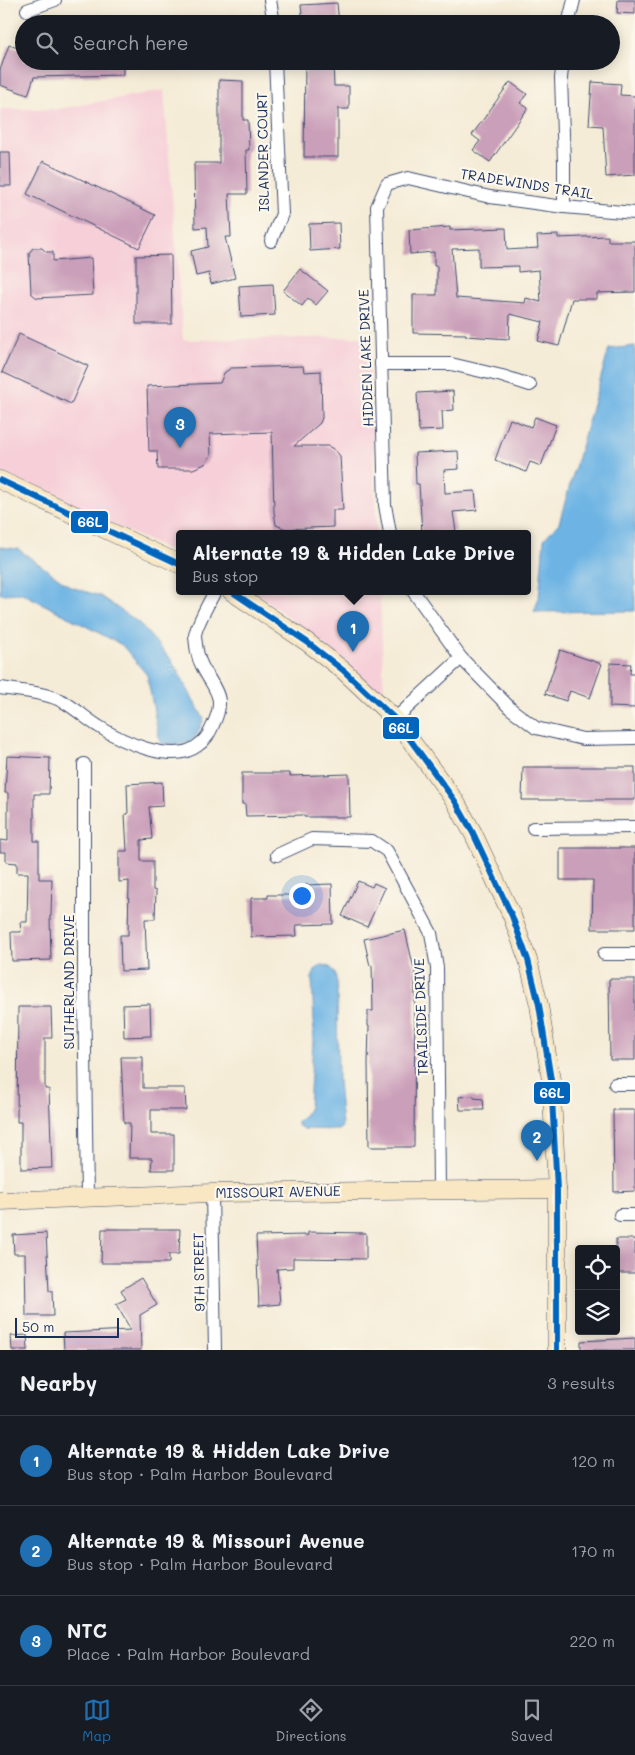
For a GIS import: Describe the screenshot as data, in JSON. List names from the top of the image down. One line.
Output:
{"streets":{"main road":["MISSOURI AVENUE"],"street":["ISLANDER COURT","TRADEWINDS TRAIL","HIDDEN LAKE DRIVE","SUTHERLAND DRIVE","TRAILSIDE DRIVE","9TH STREET"]},"crossings":[["TRADEWINDS TRAIL","HIDDEN LAKE DRIVE"],["SUTHERLAND DRIVE","MISSOURI AVENUE"],["TRAILSIDE DRIVE","MISSOURI AVENUE"],["MISSOURI AVENUE","9TH STREET"]],"lines":["transit line 66L"],"scale_bar":"50 m","page":{"search":"Search here","pins":["3","1","2"],"popup":["Alternate 19 & Hidden Lake Drive","Bus stop"],"scale":"50 m","heading":["Nearby","3 results"],"list":[{"mark":"1","name":"Alternate 19 & Hidden Lake Drive","note":"Bus stop · Palm Harbor Boulevard","value":"120 m"},{"mark":"2","name":"Alternate 19 & Missouri Avenue","note":"Bus stop · Palm Harbor Boulevard","value":"170 m"},{"mark":"3","name":"NTC","note":"Place · Palm Harbor Boulevard","value":"220 m"}],"nav":["Map","Directions","Saved"]}}
